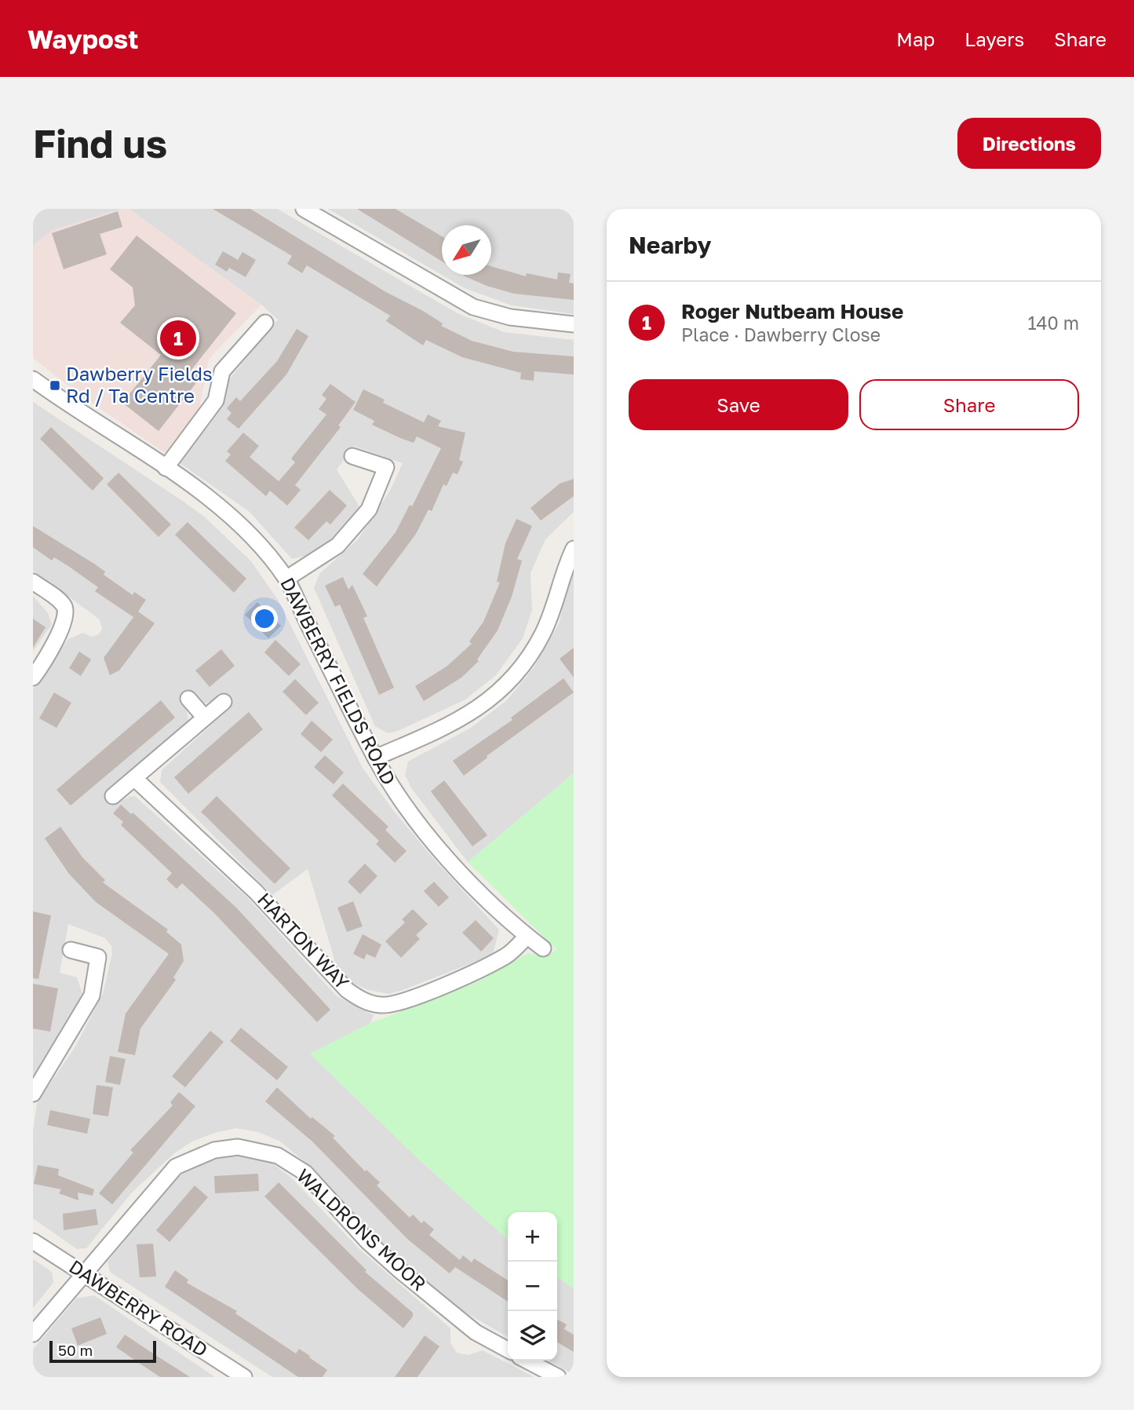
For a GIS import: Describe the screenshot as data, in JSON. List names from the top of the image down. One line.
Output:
{"streets":{"street":["DAWBERRY FIELDS ROAD","HARTON WAY","WALDRONS MOOR","DAWBERRY ROAD"]},"crossings":[["DAWBERRY FIELDS ROAD","HARTON WAY"],["WALDRONS MOOR","DAWBERRY ROAD"]],"places":{"transit":["Dawberry Fields Rd / Ta Centre"]},"scale_bar":"50 m","north":"bottom left","page":{"header":"Waypost","nav":["Map","Layers","Share"],"buttons":["Directions",["Save","Share"]],"title":"Find us","heading":"Nearby","list":[{"mark":"1","name":"Roger Nutbeam House","note":"Place · Dawberry Close","value":"140 m"}],"pins":"1","map_buttons":["+","−"],"scale":"50 m"}}
